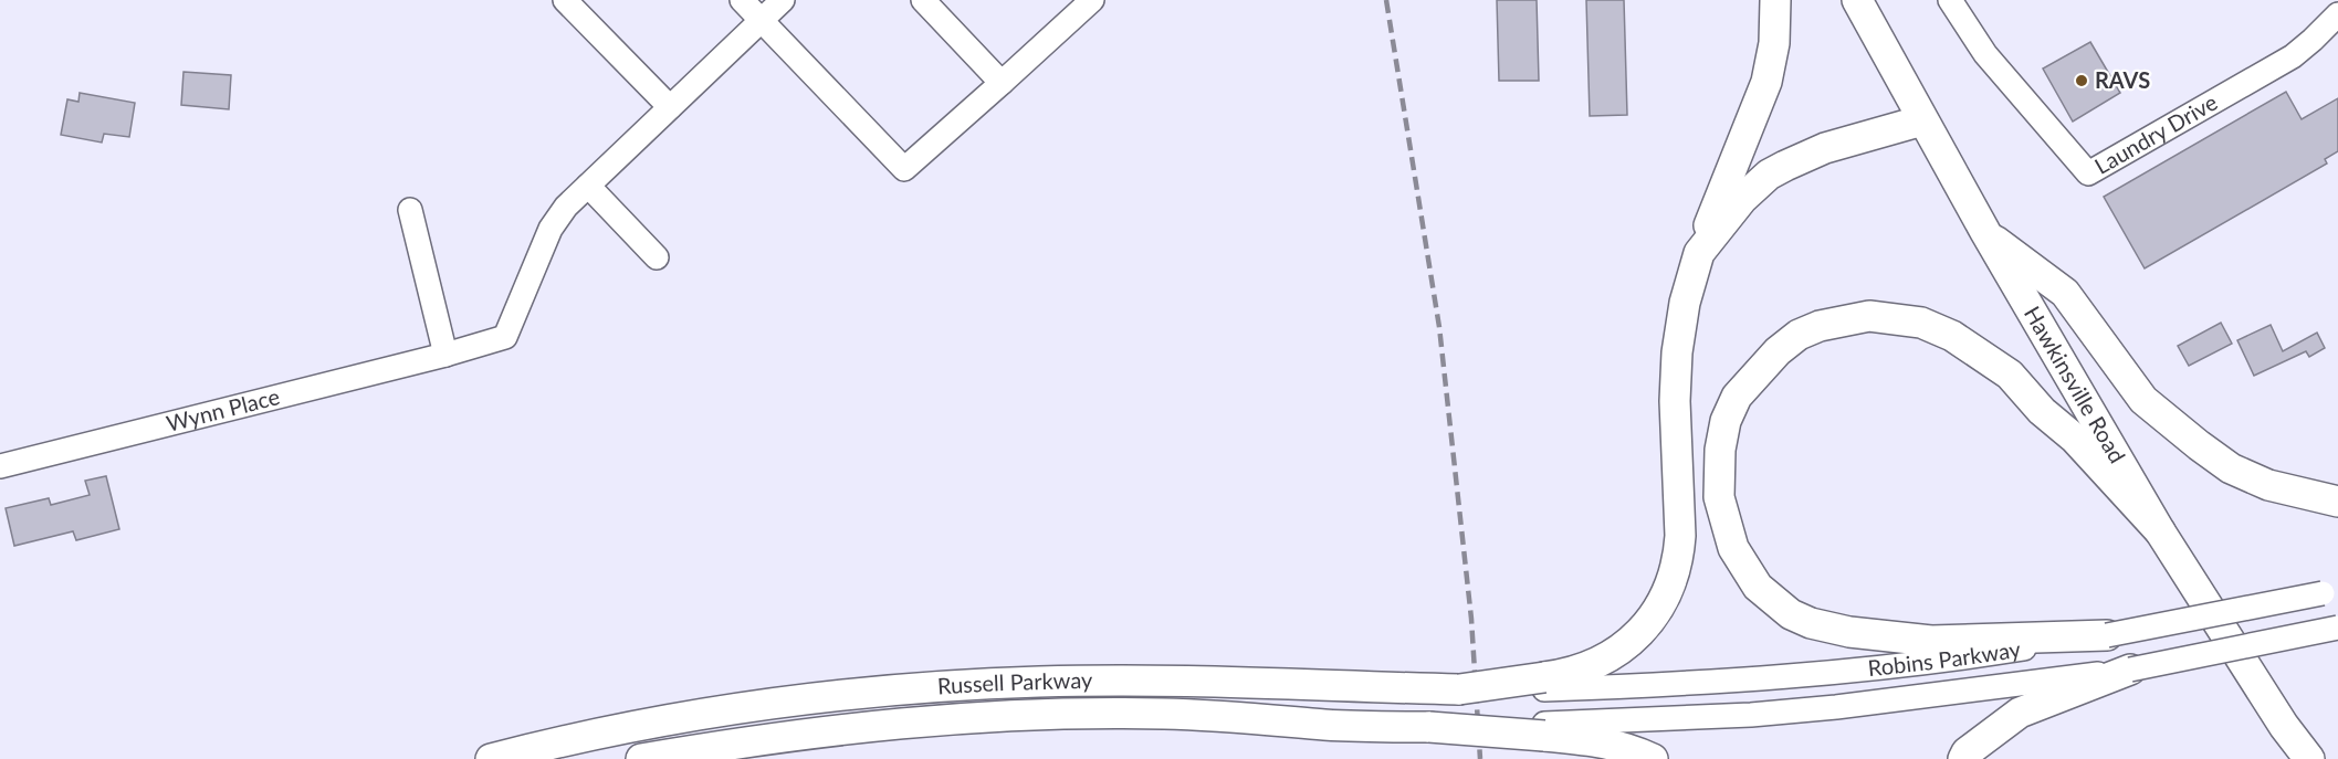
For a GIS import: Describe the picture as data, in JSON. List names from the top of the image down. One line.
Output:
{"streets":{"main road":["Hawkinsville Road","Russell Parkway"],"street":["Laundry Drive","Wynn Place","Robins Parkway"]},"crossings":[["Robins Parkway","Russell Parkway"]],"places":["RAVS"]}
